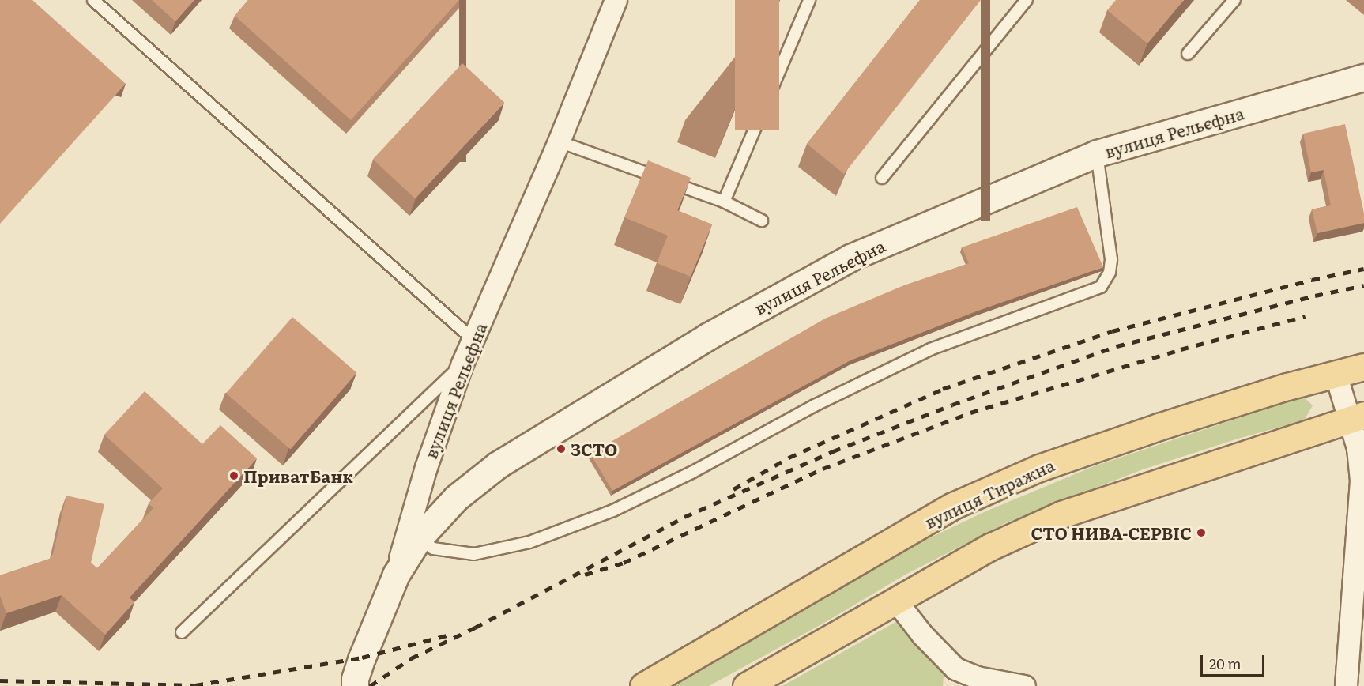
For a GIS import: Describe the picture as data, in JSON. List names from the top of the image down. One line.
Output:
{"streets":{"main road":["вулиця Тиражна"],"street":["вулиця Рельєфна"]},"places":["ЗСТО","ПриватБанк","СТО НИВА-СЕРВІС"],"scale_bar":"20 m"}
